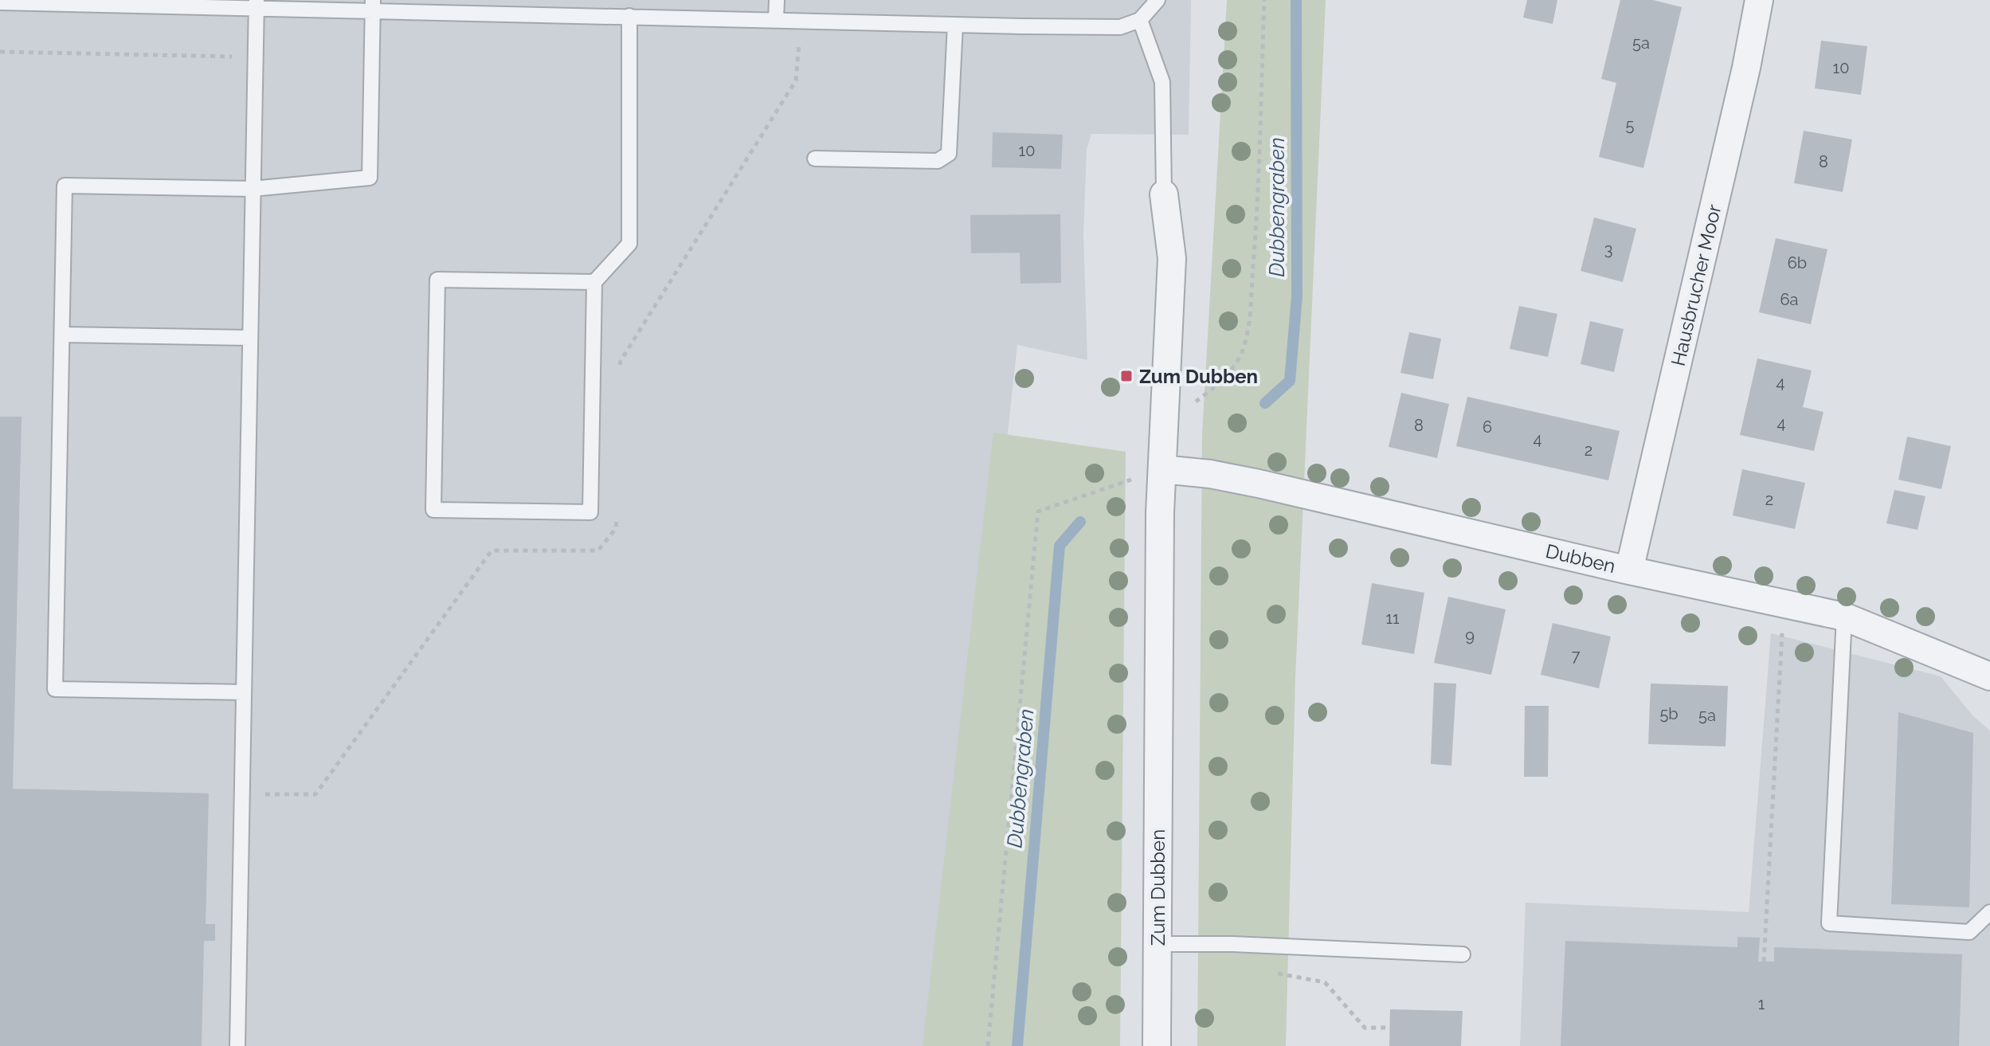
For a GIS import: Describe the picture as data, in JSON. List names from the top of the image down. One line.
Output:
{"streets":{"street":["Hausbrucher Moor","Dubben","Zum Dubben"]},"crossings":[["Hausbrucher Moor","Dubben"],["Dubben","Zum Dubben"]],"water":["Dubbengraben"],"places":{"transit":["Zum Dubben"]},"house_numbers":["5a","10","5","10","8","3","6b","6a","4","4","8","6","4","2","2","11","9","7","5b","5a","1"]}
